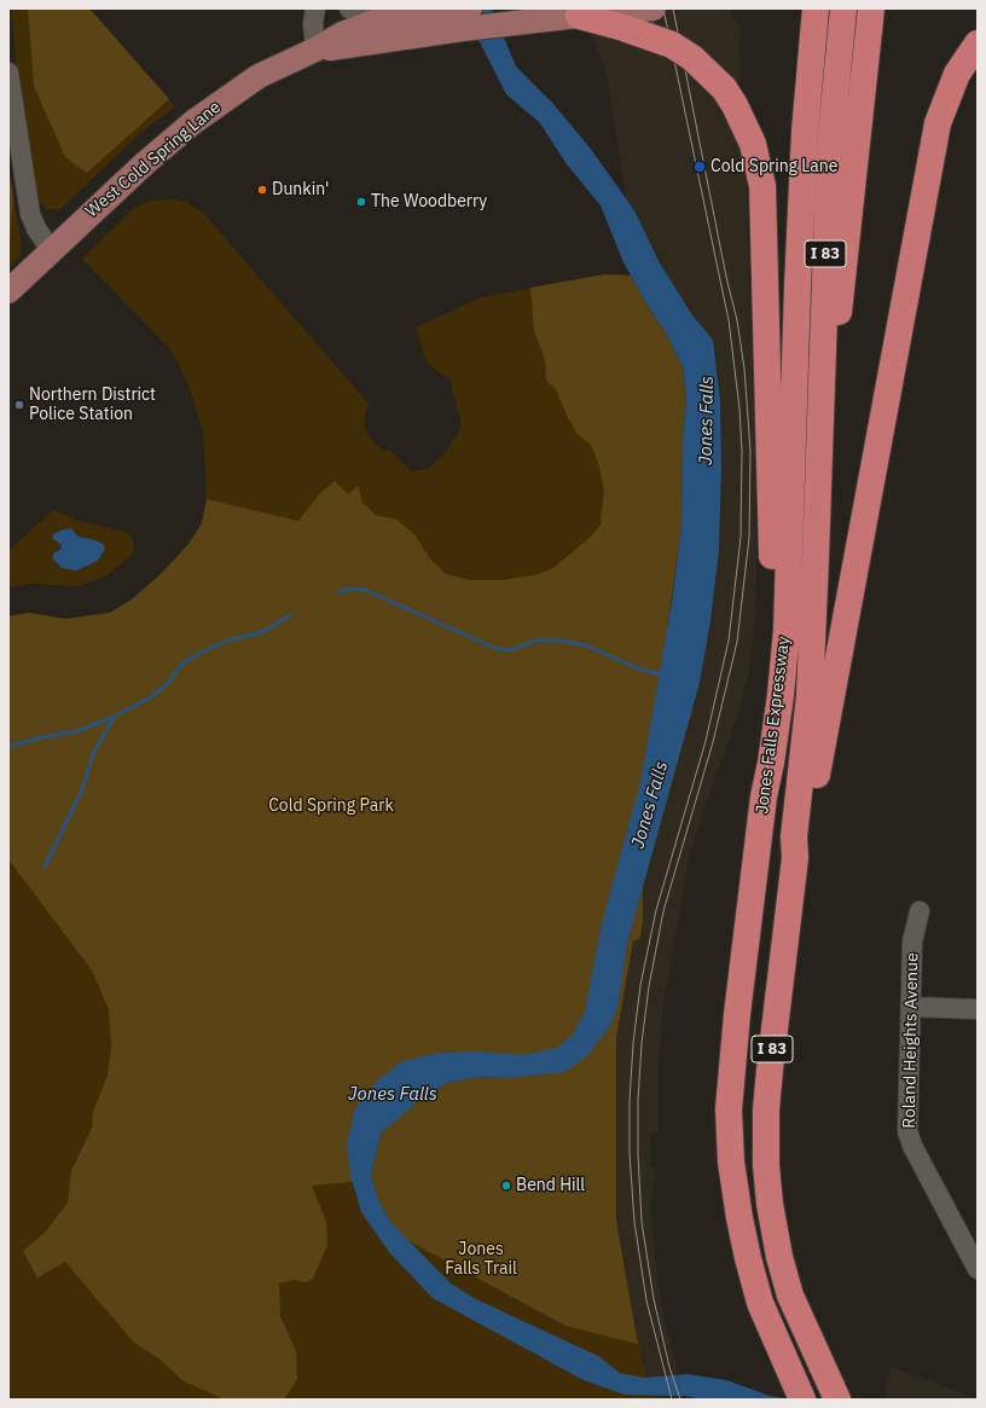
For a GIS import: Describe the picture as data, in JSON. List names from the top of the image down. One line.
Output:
{"streets":{"highway":["I 83","Jones Falls Expressway"],"main road":["West Cold Spring Lane"],"street":["Roland Heights Avenue"]},"water":["Jones Falls"],"parks":["Cold Spring Park","Jones Falls Trail"],"places":["Cold Spring Lane","Dunkin'","The Woodberry","Northern District Police Station","Bend Hill"]}
